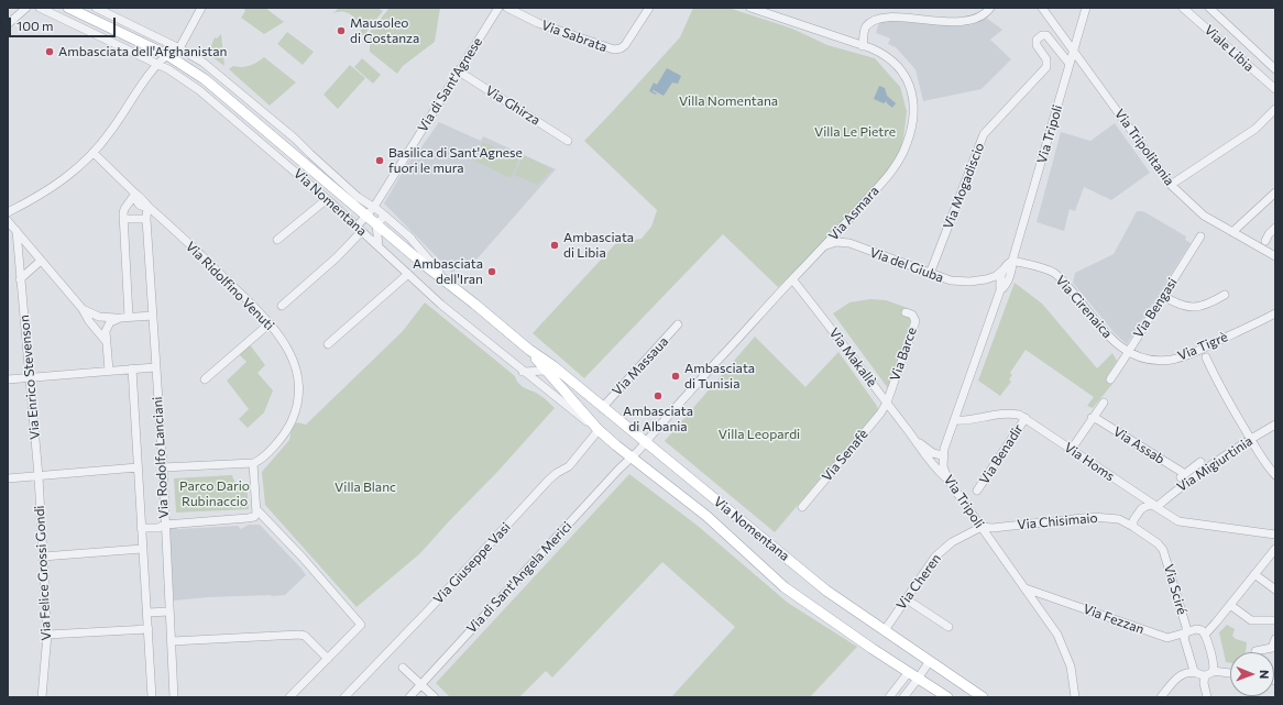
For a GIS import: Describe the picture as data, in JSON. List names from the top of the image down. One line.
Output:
{"streets":{"main road":["Via Nomentana"],"street":["Via Sabrata","Viale Libia","Via di Sant'Agnese","Via Ghirza","Via Tripoli","Via Tripolitania","Via Mogadiscio","Via Asmara","Via del Giuba","Via Ridolfino Venuti","Via Cirenaica","Via Bengasi","Via Tigrè","Via Barce","Via Makallè","Via Massaua","Via Enrico Stevenson","Via Assab","Via Benadir","Via Senafè","Via Rodolfo Lanciani","Via Homs","Via Migiurtinia","Via Chisimaio","Via Giuseppe Vasi","Via Felice Grossi Gondi","Via di Sant'Angela Merici","Via Cheren","Via Sciré","Via Fezzan"]},"crossings":[["Via di Sant'Agnese","Via Ghirza"],["Via di Sant'Agnese","Via Nomentana"],["Via Tripoli","Via Tripolitania"],["Via Tripoli","Via Mogadiscio"],["Via Tripoli","Via del Giuba"],["Via Tripoli","Via Cirenaica"],["Via Tripoli","Via Makallè"],["Via Tripoli","Via Chisimaio"],["Via Tripoli","Via Cheren"],["Via Tripoli","Via Fezzan"],["Via Mogadiscio","Via del Giuba"],["Via Nomentana","Via Asmara"],["Via Nomentana","Via Massaua"],["Via Nomentana","Via Giuseppe Vasi"],["Via Nomentana","Via di Sant'Angela Merici"],["Via Nomentana","Via Cheren"],["Via Asmara","Via del Giuba"],["Via Asmara","Via Makallè"],["Via Asmara","Via di Sant'Angela Merici"],["Via Ridolfino Venuti","Via Rodolfo Lanciani"],["Via Cirenaica","Via Bengasi"],["Via Cirenaica","Via Tigrè"],["Via Bengasi","Via Tigrè"],["Via Barce","Via Makallè"],["Via Barce","Via Senafè"],["Via Makallè","Via Senafè"],["Via Enrico Stevenson","Via Felice Grossi Gondi"],["Via Benadir","Via Homs"],["Via Homs","Via Migiurtinia"],["Via Migiurtinia","Via Chisimaio"],["Via Chisimaio","Via Cheren"],["Via Chisimaio","Via Sciré"],["Via Sciré","Via Fezzan"]],"parks":["Villa Nomentana","Villa Le Pietre","Villa Leopardi","Parco Dario Rubinaccio","Villa Blanc"],"places":["Mausoleo di Costanza","Ambasciata dell'Afghanistan","Basilica di Sant'Agnese fuori le mura","Ambasciata di Libia","Ambasciata dell'Iran","Ambasciata di Tunisia","Ambasciata di Albania"],"scale_bar":"100 m","north":"right"}
